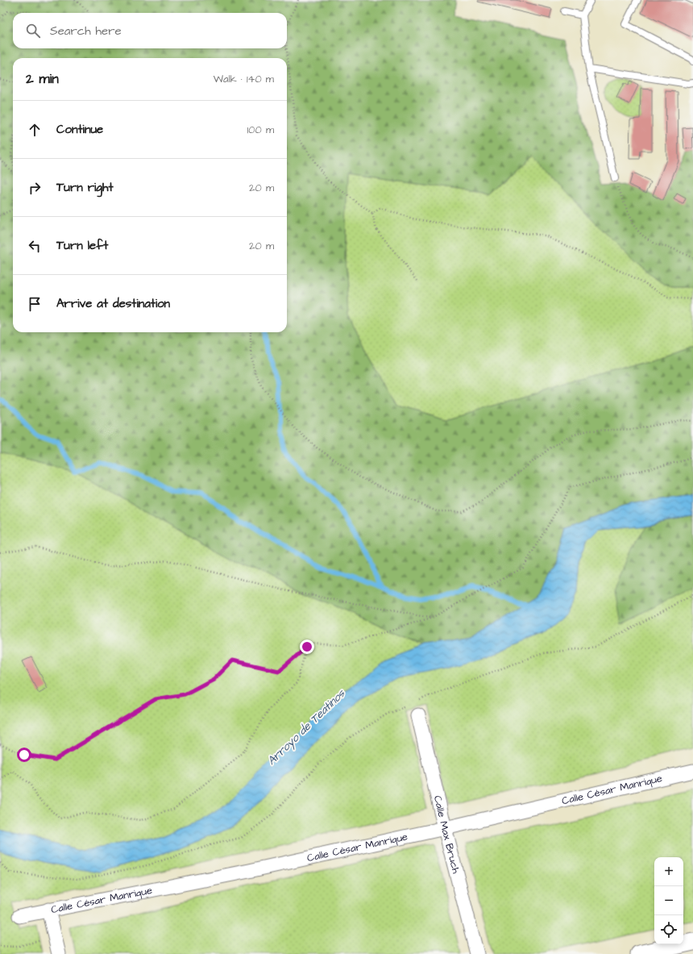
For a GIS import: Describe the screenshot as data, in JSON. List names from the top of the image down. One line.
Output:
{"streets":{"street":["Calle César Manrique","Calle Max Bruch"]},"crossings":[["Calle César Manrique","Calle Max Bruch"]],"water":["Arroyo de Teatinos"],"page":{"search":"Search here","heading":["2 min","Walk · 140 m"],"list":[["Continue","100 m"],["Turn right","20 m"],["Turn left","20 m"],"Arrive at destination"],"map_buttons":["+","−"]}}
